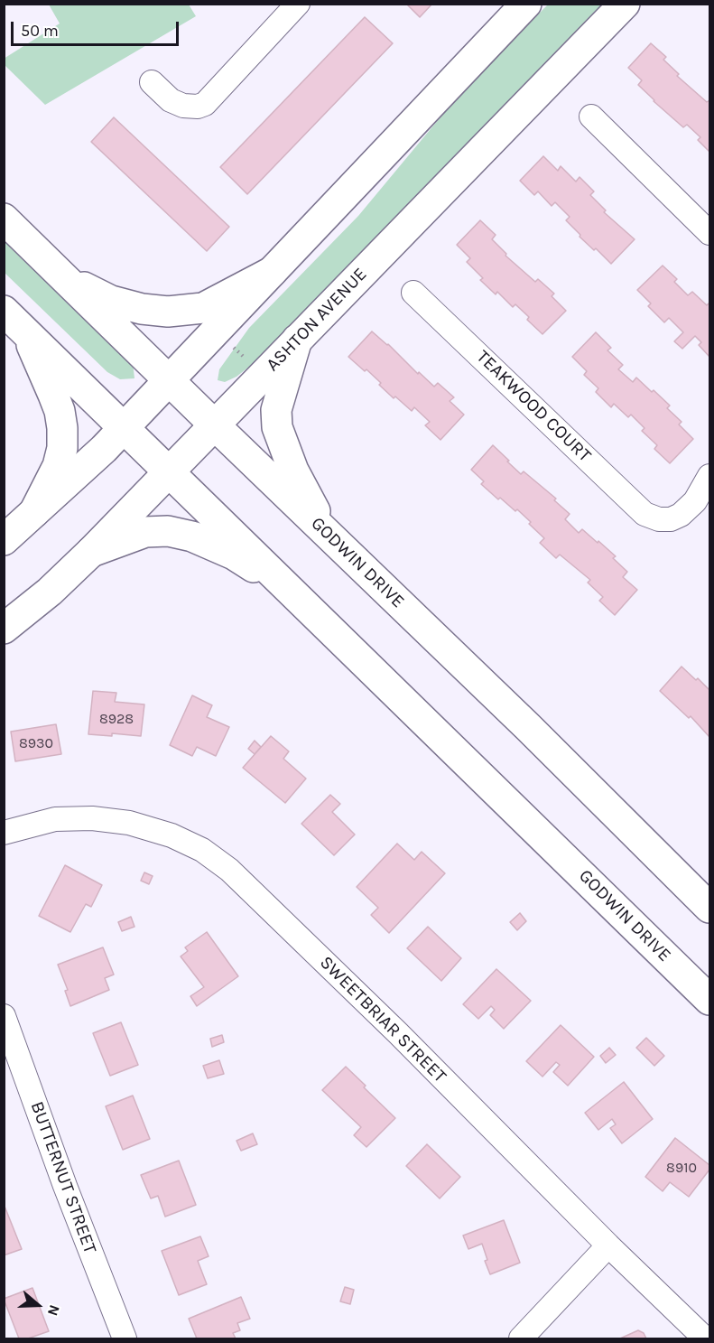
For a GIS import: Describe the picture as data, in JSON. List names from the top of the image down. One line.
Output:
{"streets":{"main road":["ASHTON AVENUE","GODWIN DRIVE"],"street":["TEAKWOOD COURT","SWEETBRIAR STREET","BUTTERNUT STREET"]},"crossings":[["ASHTON AVENUE","GODWIN DRIVE"]],"house_numbers":["8928","8930","8910"],"scale_bar":"50 m","north":"right"}
